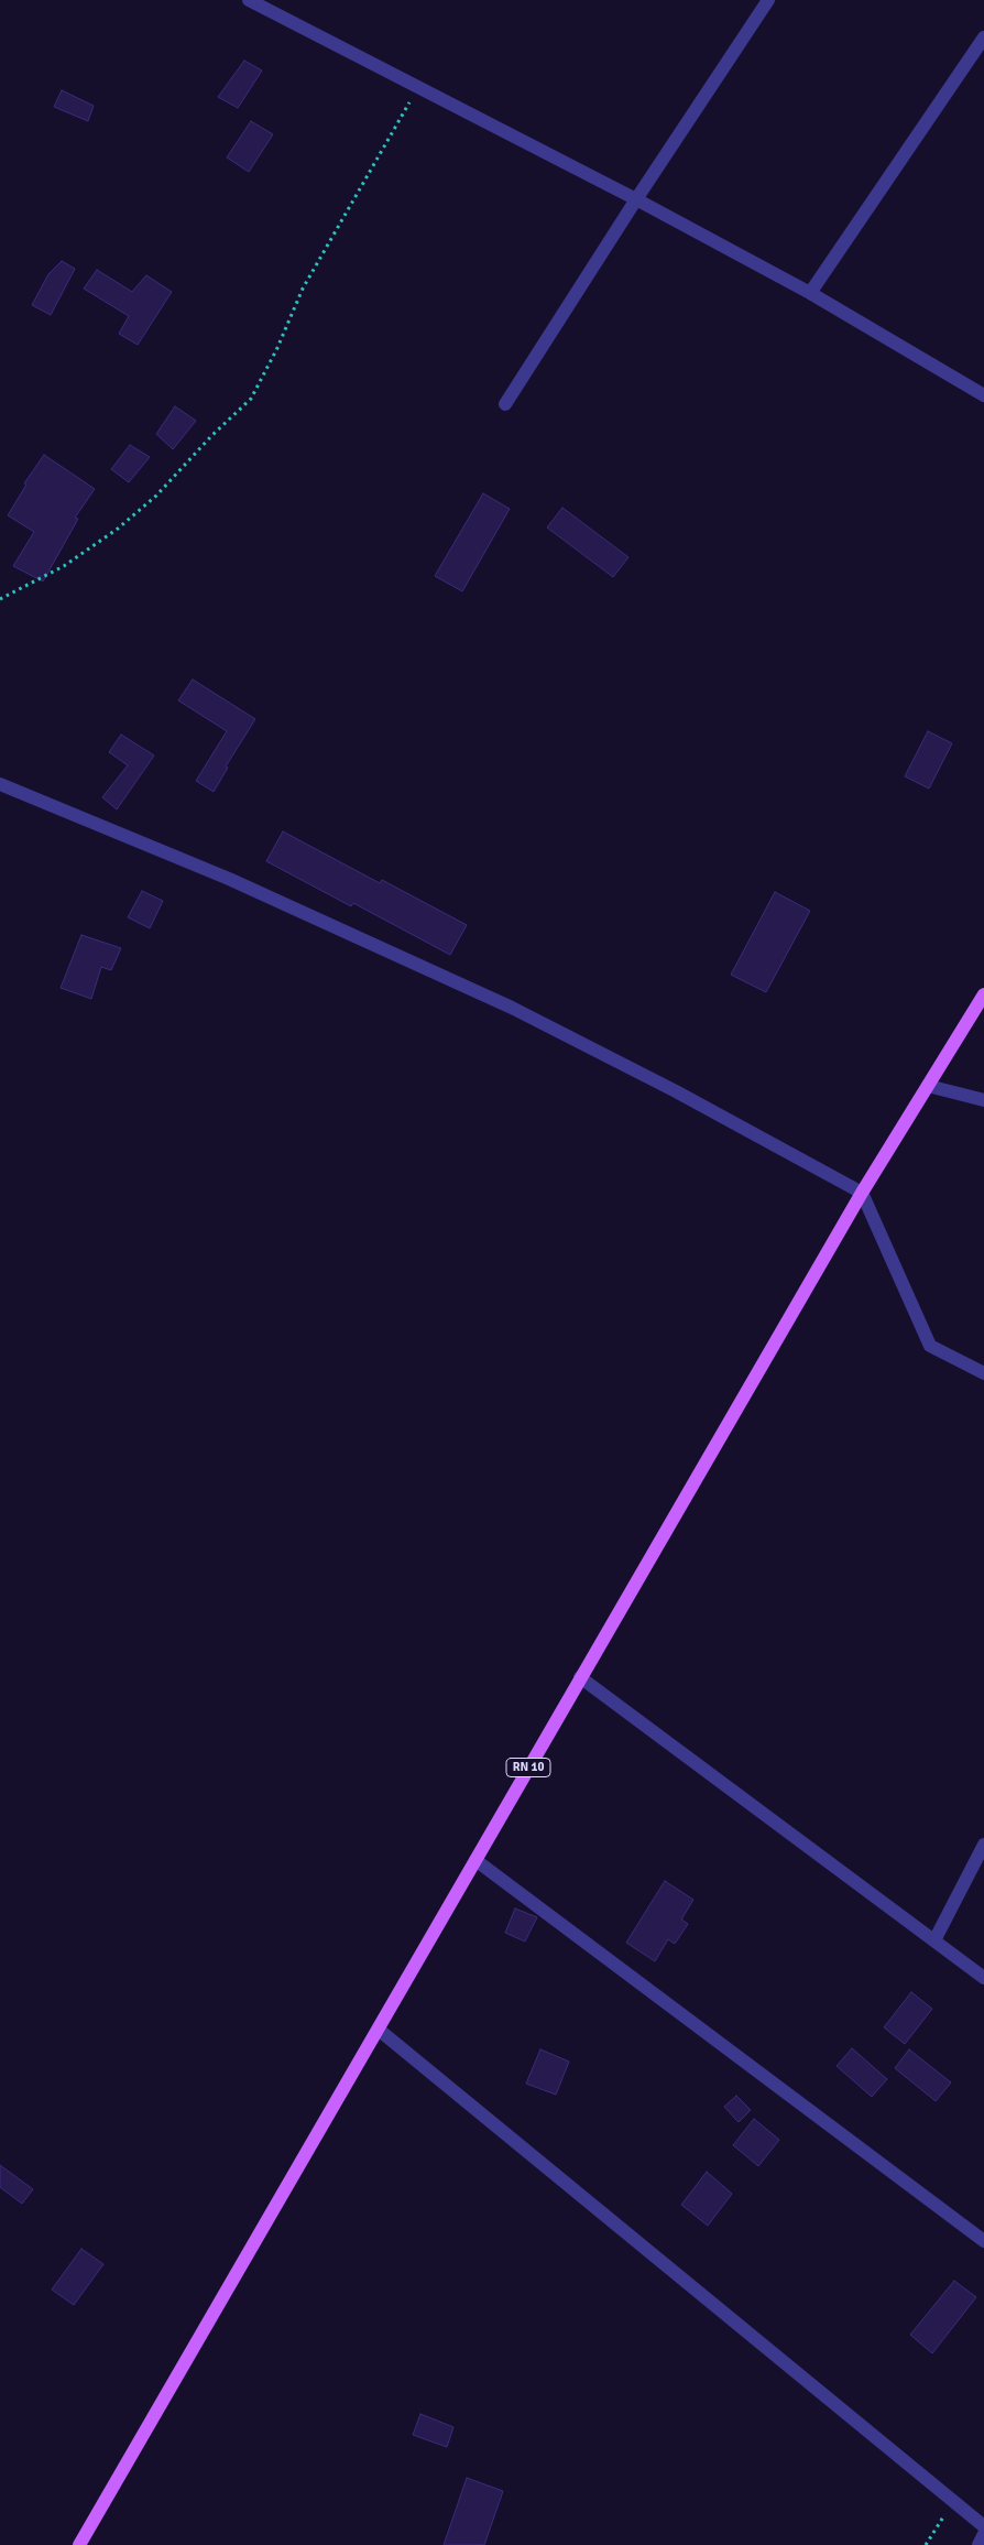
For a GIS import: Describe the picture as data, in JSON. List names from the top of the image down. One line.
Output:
{"streets":{"main road":["RN 10"]}}
